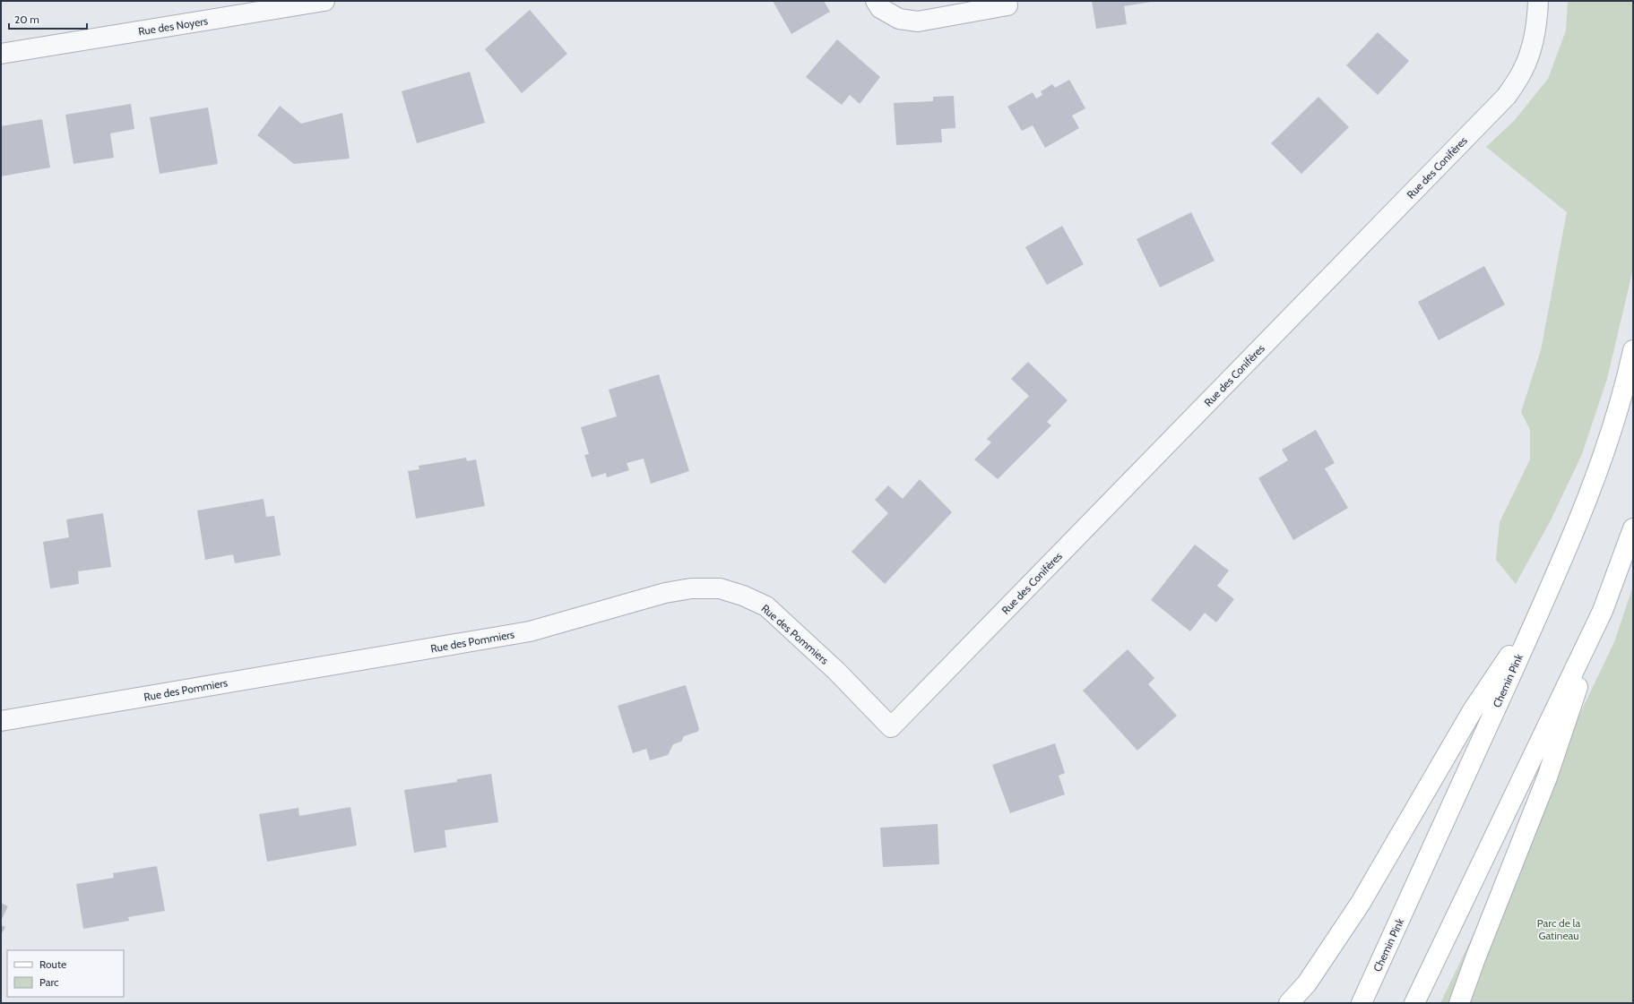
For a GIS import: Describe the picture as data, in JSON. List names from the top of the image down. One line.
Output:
{"streets":{"main road":["Chemin Pink"],"street":["Rue des Noyers","Rue des Conifères","Rue des Pommiers"]},"crossings":[["Rue des Conifères","Rue des Pommiers"]],"parks":["Parc de la Gatineau"],"legend":["Route","Parc"],"scale_bar":"20 m"}
